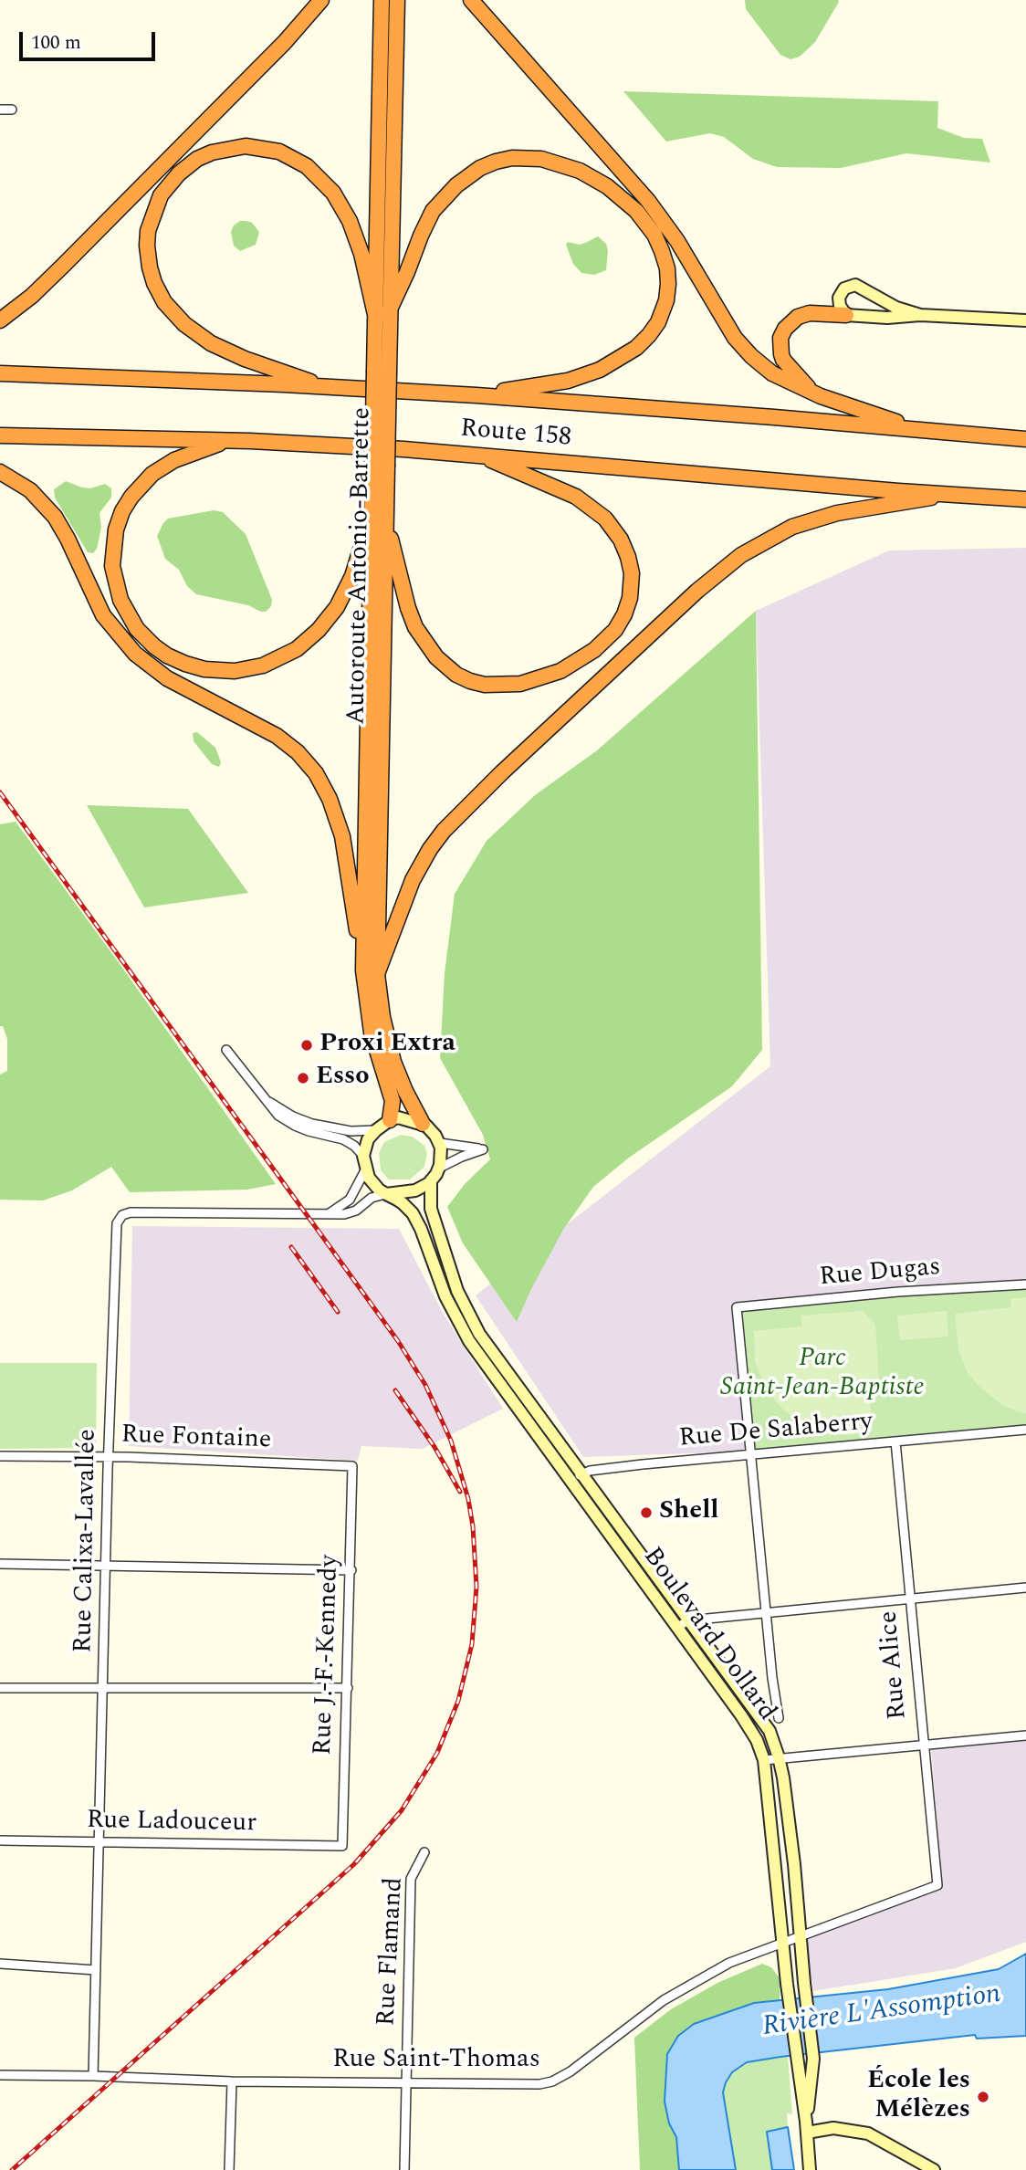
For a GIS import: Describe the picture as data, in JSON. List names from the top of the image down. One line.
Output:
{"streets":{"highway":["Route 158","Autoroute Antonio-Barrette"],"main road":["Boulevard Dollard"],"street":["Rue Dugas","Rue De Salaberry","Rue Fontaine","Rue Calixa-Lavallée","Rue J.-F.-Kennedy","Rue Alice","Rue Ladouceur","Rue Flamand","Rue Saint-Thomas"]},"crossings":[["Autoroute Antonio-Barrette","Rue Calixa-Lavallée"],["Autoroute Antonio-Barrette","Boulevard Dollard"],["Rue Dugas","Rue De Salaberry"],["Rue De Salaberry","Boulevard Dollard"],["Rue De Salaberry","Rue Alice"],["Rue Fontaine","Rue Calixa-Lavallée"],["Rue Fontaine","Rue J.-F.-Kennedy"],["Rue Calixa-Lavallée","Boulevard Dollard"],["Rue Calixa-Lavallée","Rue Ladouceur"],["Rue Calixa-Lavallée","Rue Saint-Thomas"],["Boulevard Dollard","Rue Saint-Thomas"],["Rue J.-F.-Kennedy","Rue Ladouceur"],["Rue Alice","Rue Saint-Thomas"],["Rue Flamand","Rue Saint-Thomas"]],"water":["Rivière L'Assomption"],"parks":["Parc Saint-Jean-Baptiste"],"places":["Proxi Extra","Esso","Shell","École les Mélèzes"],"scale_bar":"100 m"}
